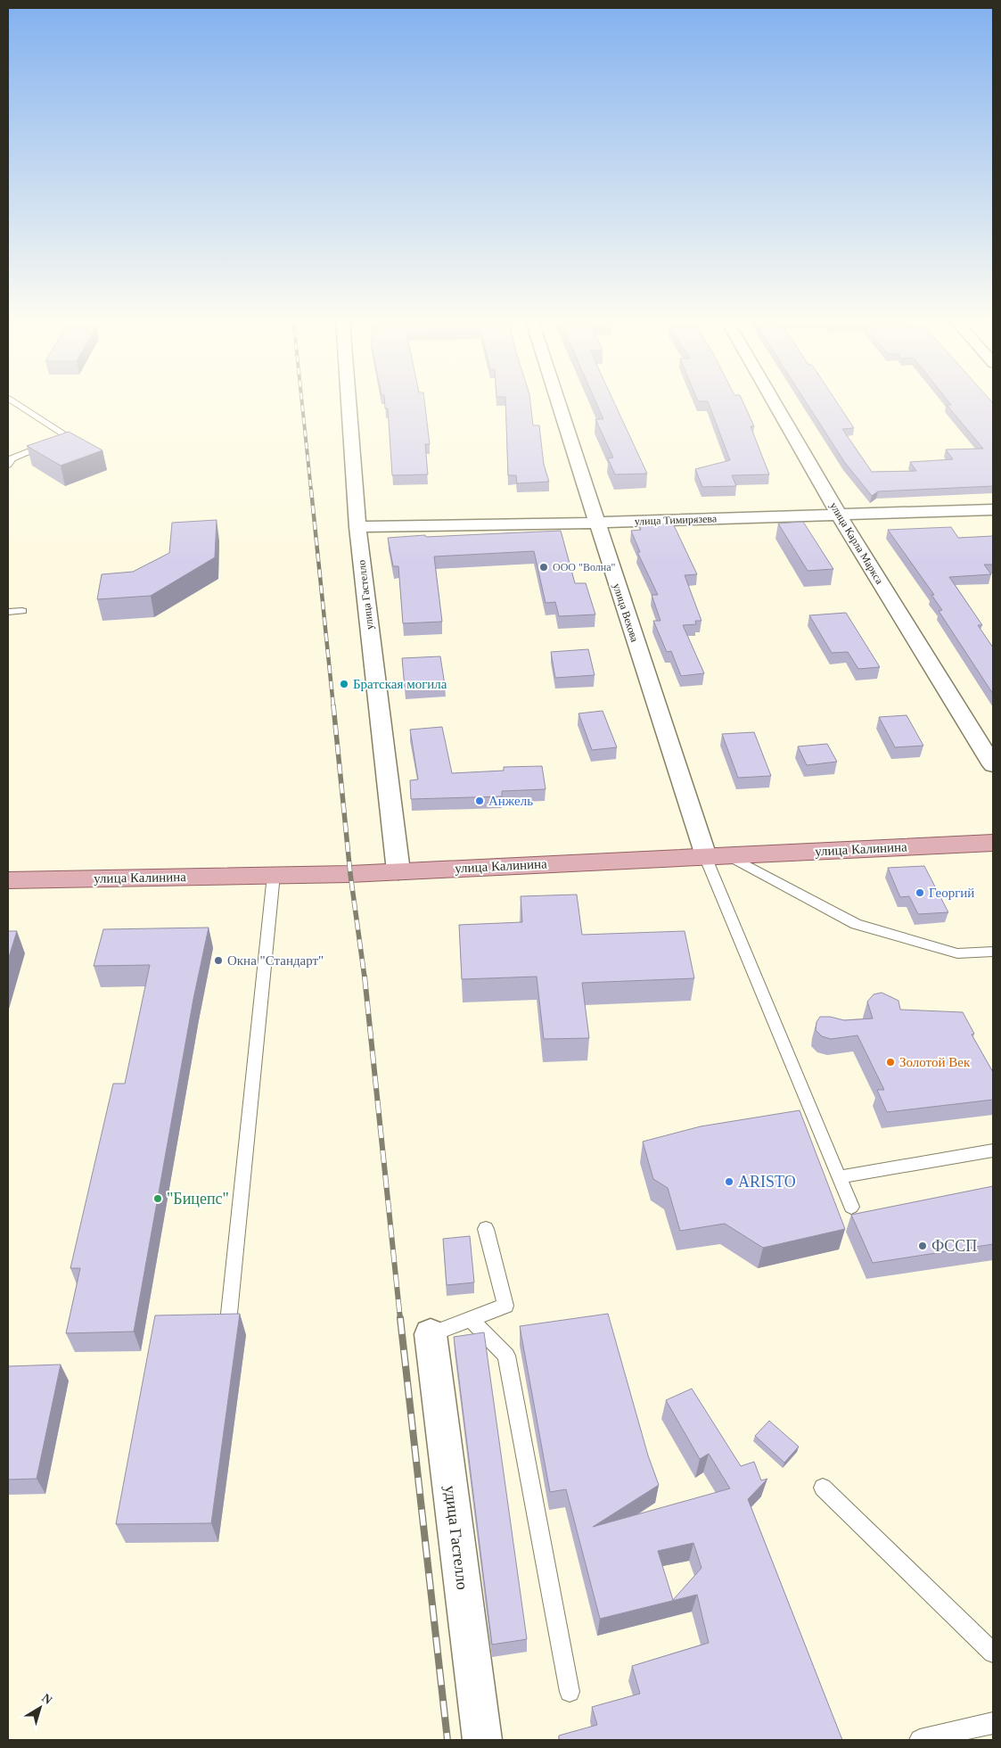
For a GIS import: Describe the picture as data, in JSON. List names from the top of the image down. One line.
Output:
{"streets":{"main road":["улица Калинина"],"street":["улица Тимирязева","улица Карла Маркса","улица Гастелло","улица Вехова","удица Гастелло"]},"crossings":[["улица Тимирязева","улица Карла Маркса"],["улица Тимирязева","улица Гастелло"],["улица Тимирязева","улица Вехова"],["улица Гастелло","улица Калинина"],["улица Вехова","улица Калинина"]],"places":["ООО \"Волна\"","Братская могила","Анжель","Георгий","Окна \"Стандарт\"","Золотой Век","ARISTO","\"Бицепс\"","ФССП"],"north":"top right"}
